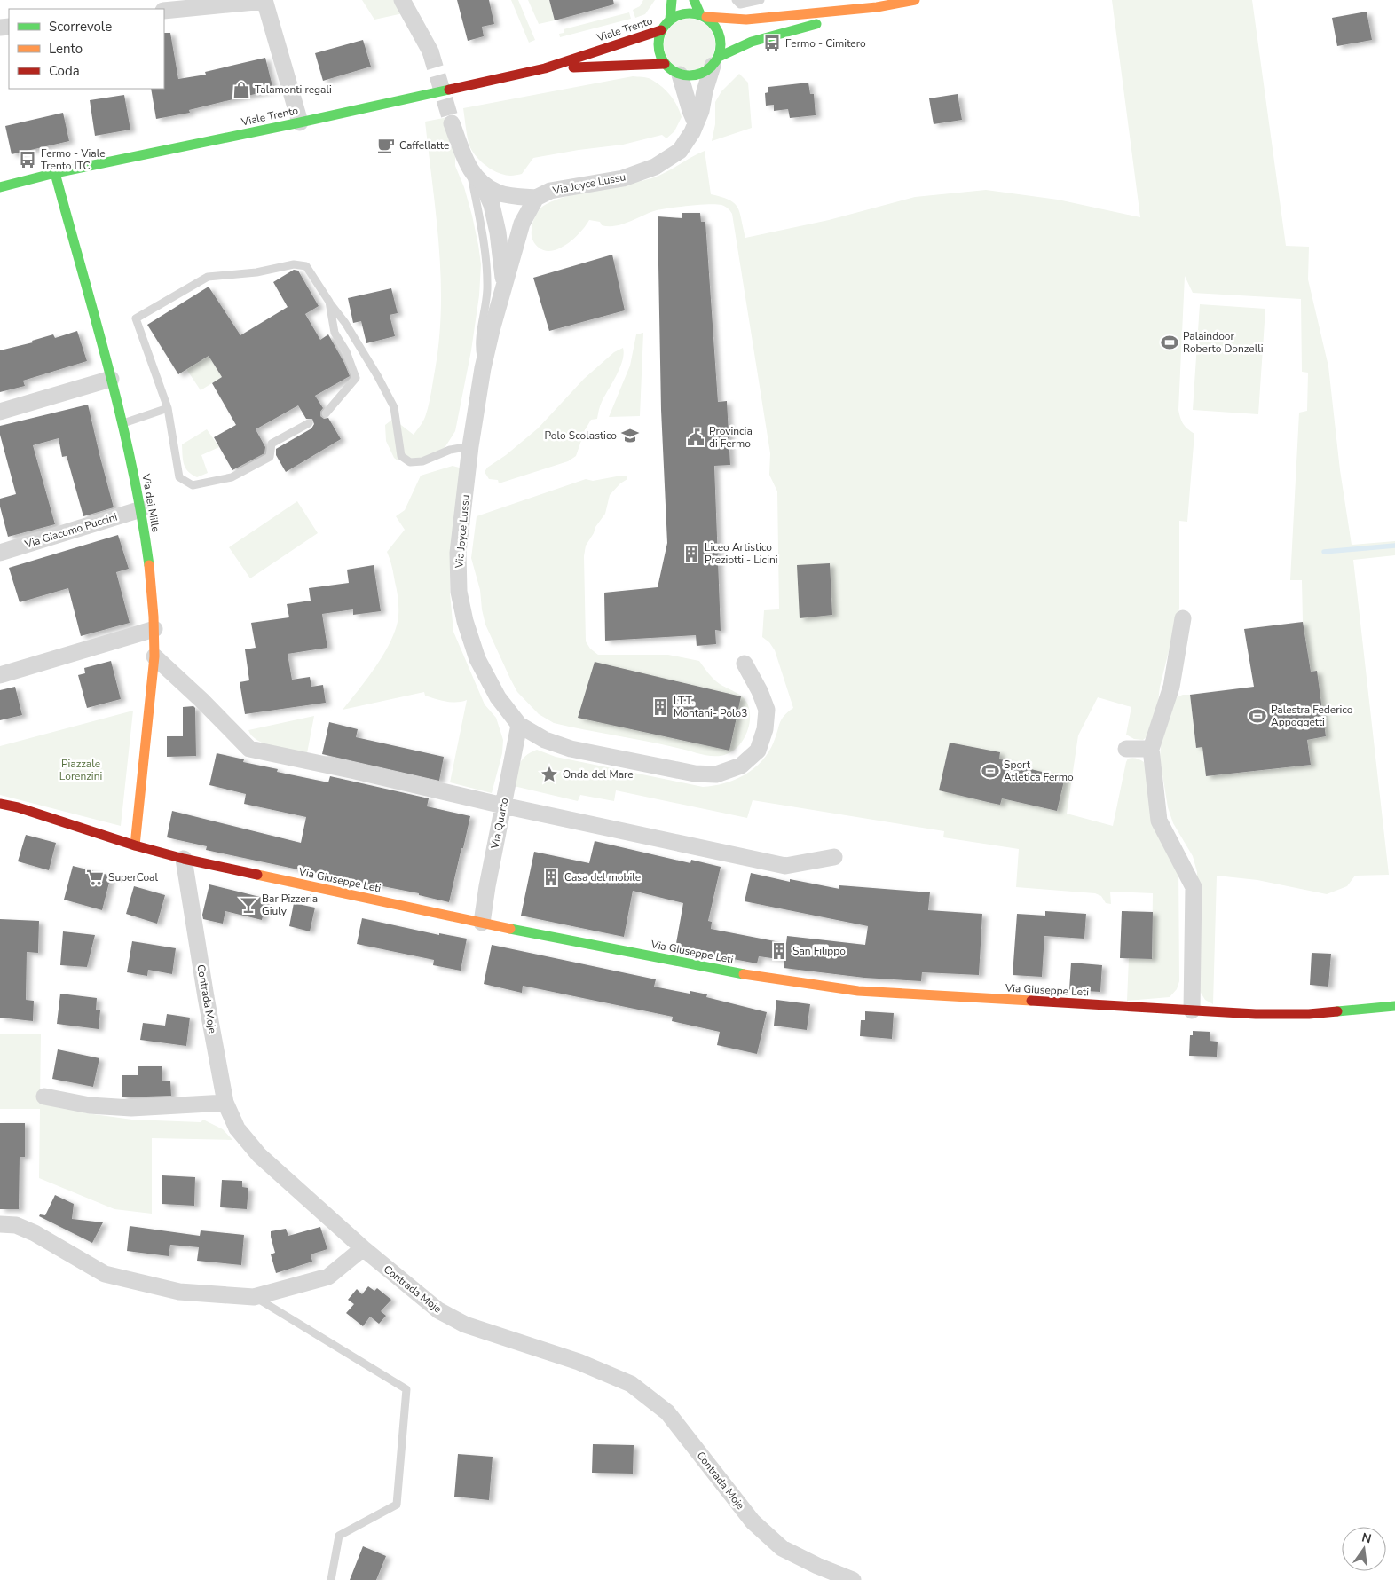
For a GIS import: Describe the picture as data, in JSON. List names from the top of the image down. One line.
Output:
{"streets":{"main road":["Viale Trento","Via dei Mille","Via Giuseppe Leti"],"street":["Via Joyce Lussu","Via Giacomo Puccini","Via Quarto","Contrada Moje"]},"crossings":[["Viale Trento","Via Joyce Lussu"],["Viale Trento","Via dei Mille"],["Via Joyce Lussu","Via Quarto"],["Via dei Mille","Via Giacomo Puccini"],["Via dei Mille","Via Giuseppe Leti"],["Via Quarto","Via Giuseppe Leti"],["Via Giuseppe Leti","Contrada Moje"]],"parks":["Piazzale Lorenzini"],"places":{"bus stop":["Fermo - Cimitero","Fermo - Viale Trento ITC"],"shop":["Talamonti regali"],"cafe":["Caffellatte"],"sports":["Palaindoor Roberto Donzelli","Palestra Federico Appoggetti","Sport Atletica Fermo"],"school or university":["Polo Scolastico"],"public building":["Provincia di Fermo"],"building":["Liceo Artistico Preziotti - Licini","I.T.T. Montani- Polo3","Casa del mobile","San Filippo"],"place":["Onda del Mare"],"supermarket":["SuperCoal"],"bar":["Bar Pizzeria Giuly"]},"legend":["Scorrevole","Lento","Coda"],"north":"top"}
